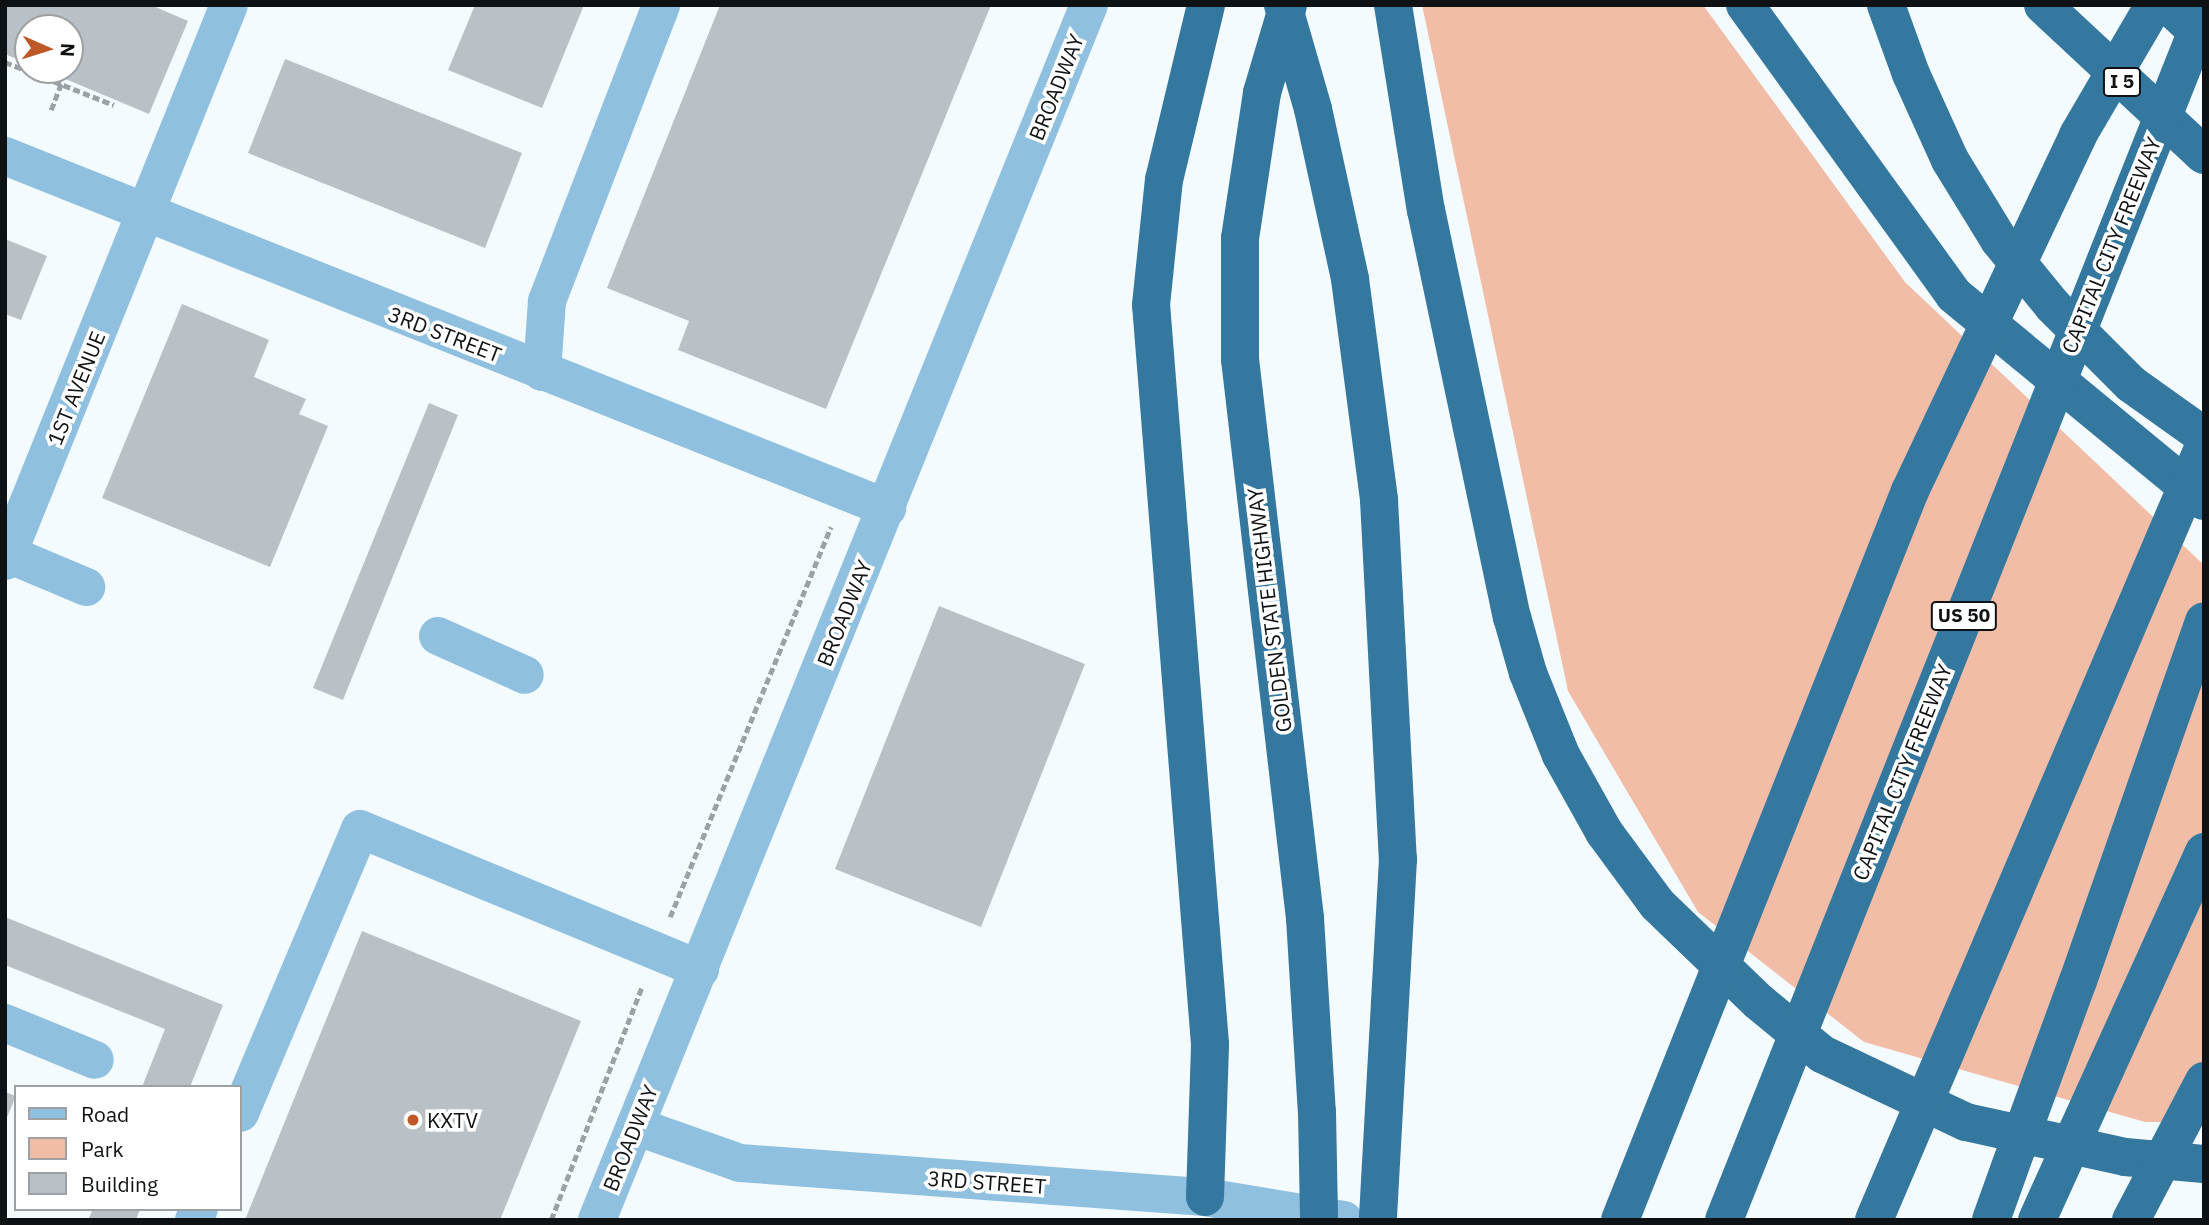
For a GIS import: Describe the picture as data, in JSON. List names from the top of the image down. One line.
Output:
{"streets":{"highway":["I 5","CAPITAL CITY FREEWAY","GOLDEN STATE HIGHWAY","US 50"],"street":["BROADWAY","3RD STREET","1ST AVENUE"]},"crossings":[["BROADWAY","3RD STREET"],["3RD STREET","1ST AVENUE"]],"places":["KXTV"],"legend":["Road","Park","Building"],"north":"right"}
